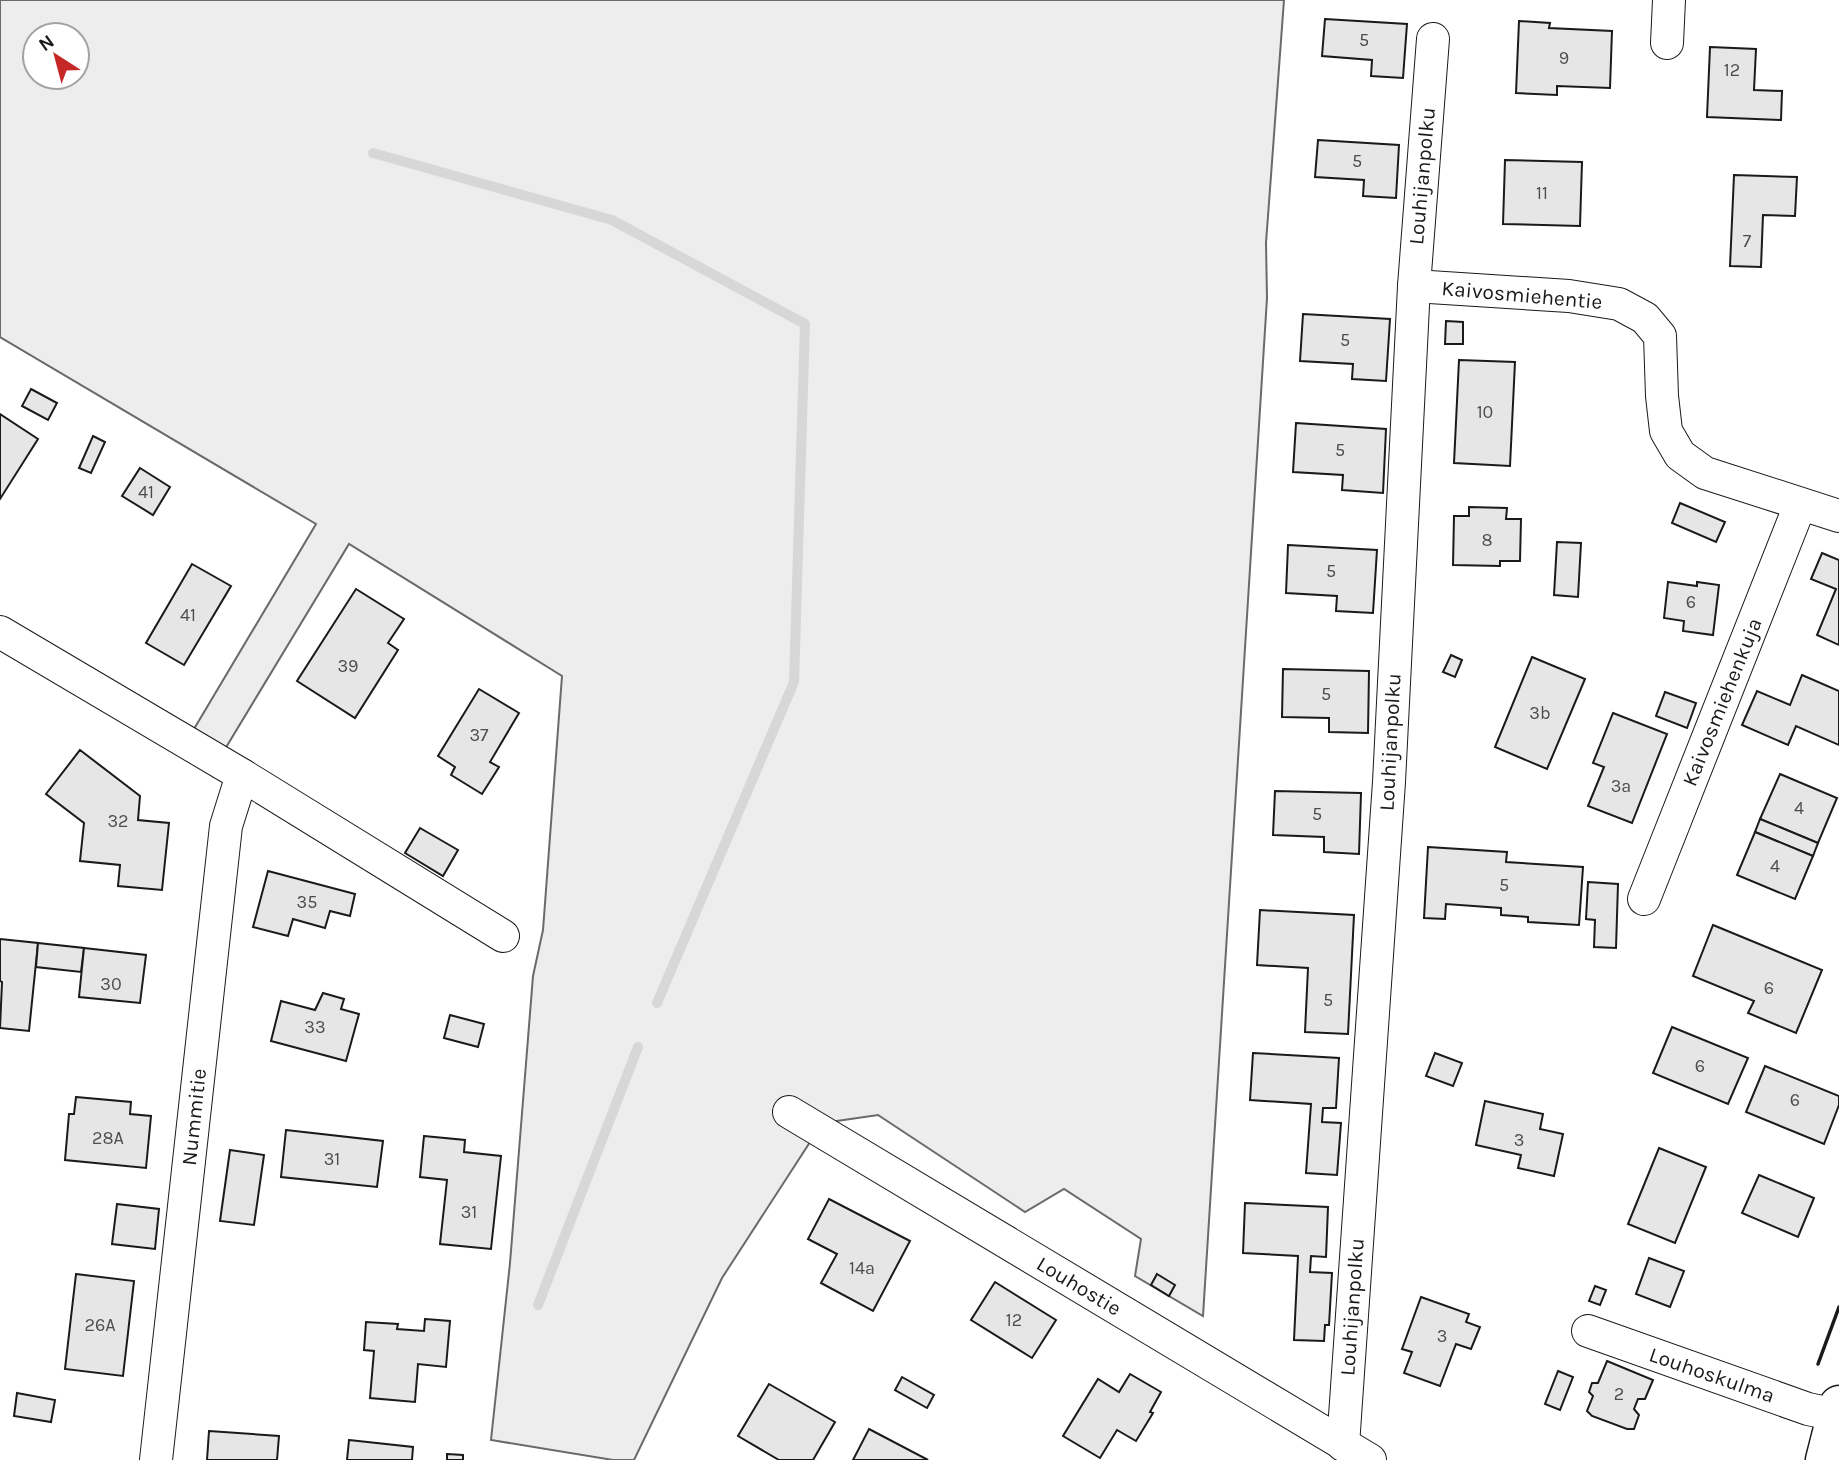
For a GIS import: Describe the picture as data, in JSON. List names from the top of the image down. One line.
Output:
{"streets":{"street":["Louhijanpolku","Kaivosmiehentie","Kaivosmiehenkuja","Nummitie","Louhostie","Louhoskulma"]},"crossings":[["Louhijanpolku","Kaivosmiehentie"],["Louhijanpolku","Louhostie"],["Kaivosmiehentie","Kaivosmiehenkuja"]],"house_numbers":["5","9","12","5","11","7","5","10","5","41","8","5","6","41","39","5","3b","37","3a","4","5","32","4","5","35","30","6","5","33","6","6","28A","3","31","31","14a","12","26A","3","2"],"north":"top left"}
